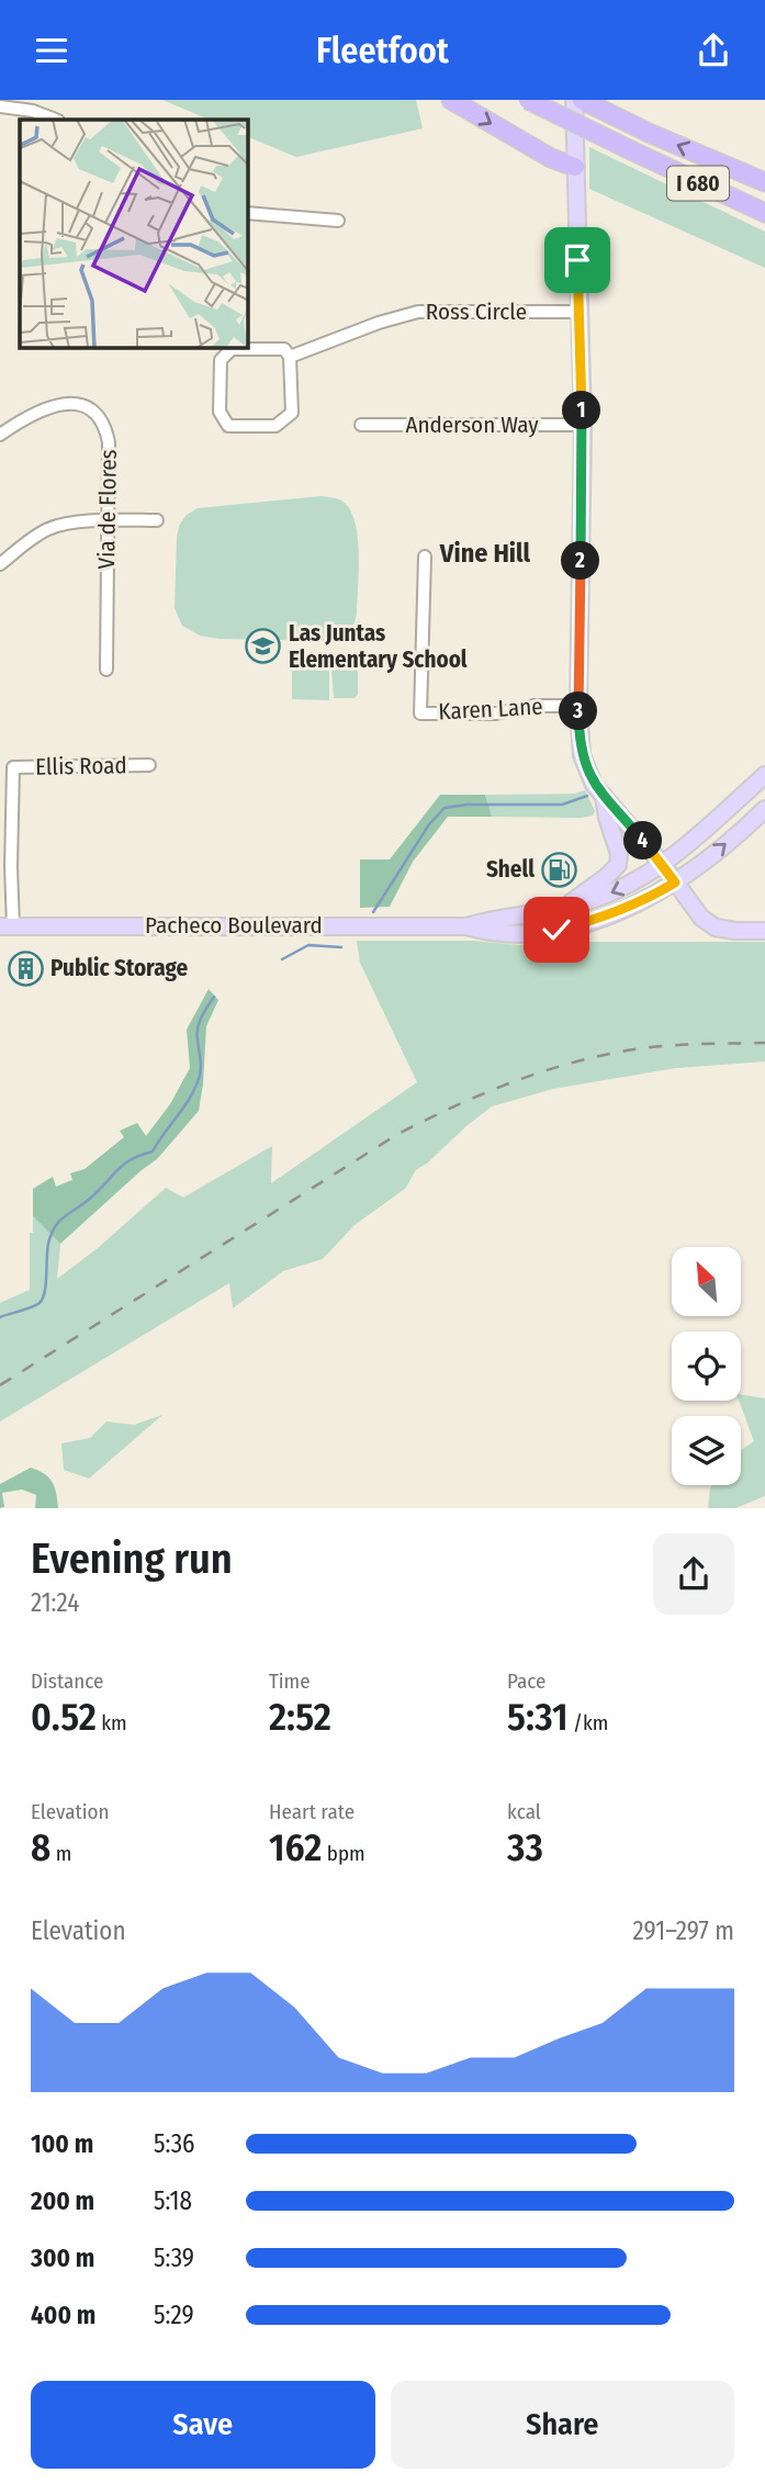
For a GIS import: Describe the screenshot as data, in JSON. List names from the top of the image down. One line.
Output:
{"streets":{"highway":["I 680"],"main road":["Pacheco Boulevard"],"street":["Ross Circle","Anderson Way","Via de Flores","Karen Lane","Ellis Road"]},"crossings":[["Ellis Road","Pacheco Boulevard"]],"districts":["Vine Hill"],"places":{"school or university":["Las Juntas Elementary School"],"fuel station":["Shell"],"building":["Public Storage"]},"north":"top left","page":{"header":"Fleetfoot","pins":["1","2","3","4"],"heading":["Evening run","21:24"],"stats":[["Distance","0.52 km"],["Time","2:52"],["Pace","5:31 /km"],["Elevation","8 m"],["Heart rate","162 bpm"],["kcal","33"]],"chart":["Elevation","291–297 m"],"list":[{"name":"100 m","note":"5:36"},{"name":"200 m","note":"5:18"},{"name":"300 m","note":"5:39"},{"name":"400 m","note":"5:29"}],"buttons":["Save","Share"]}}
